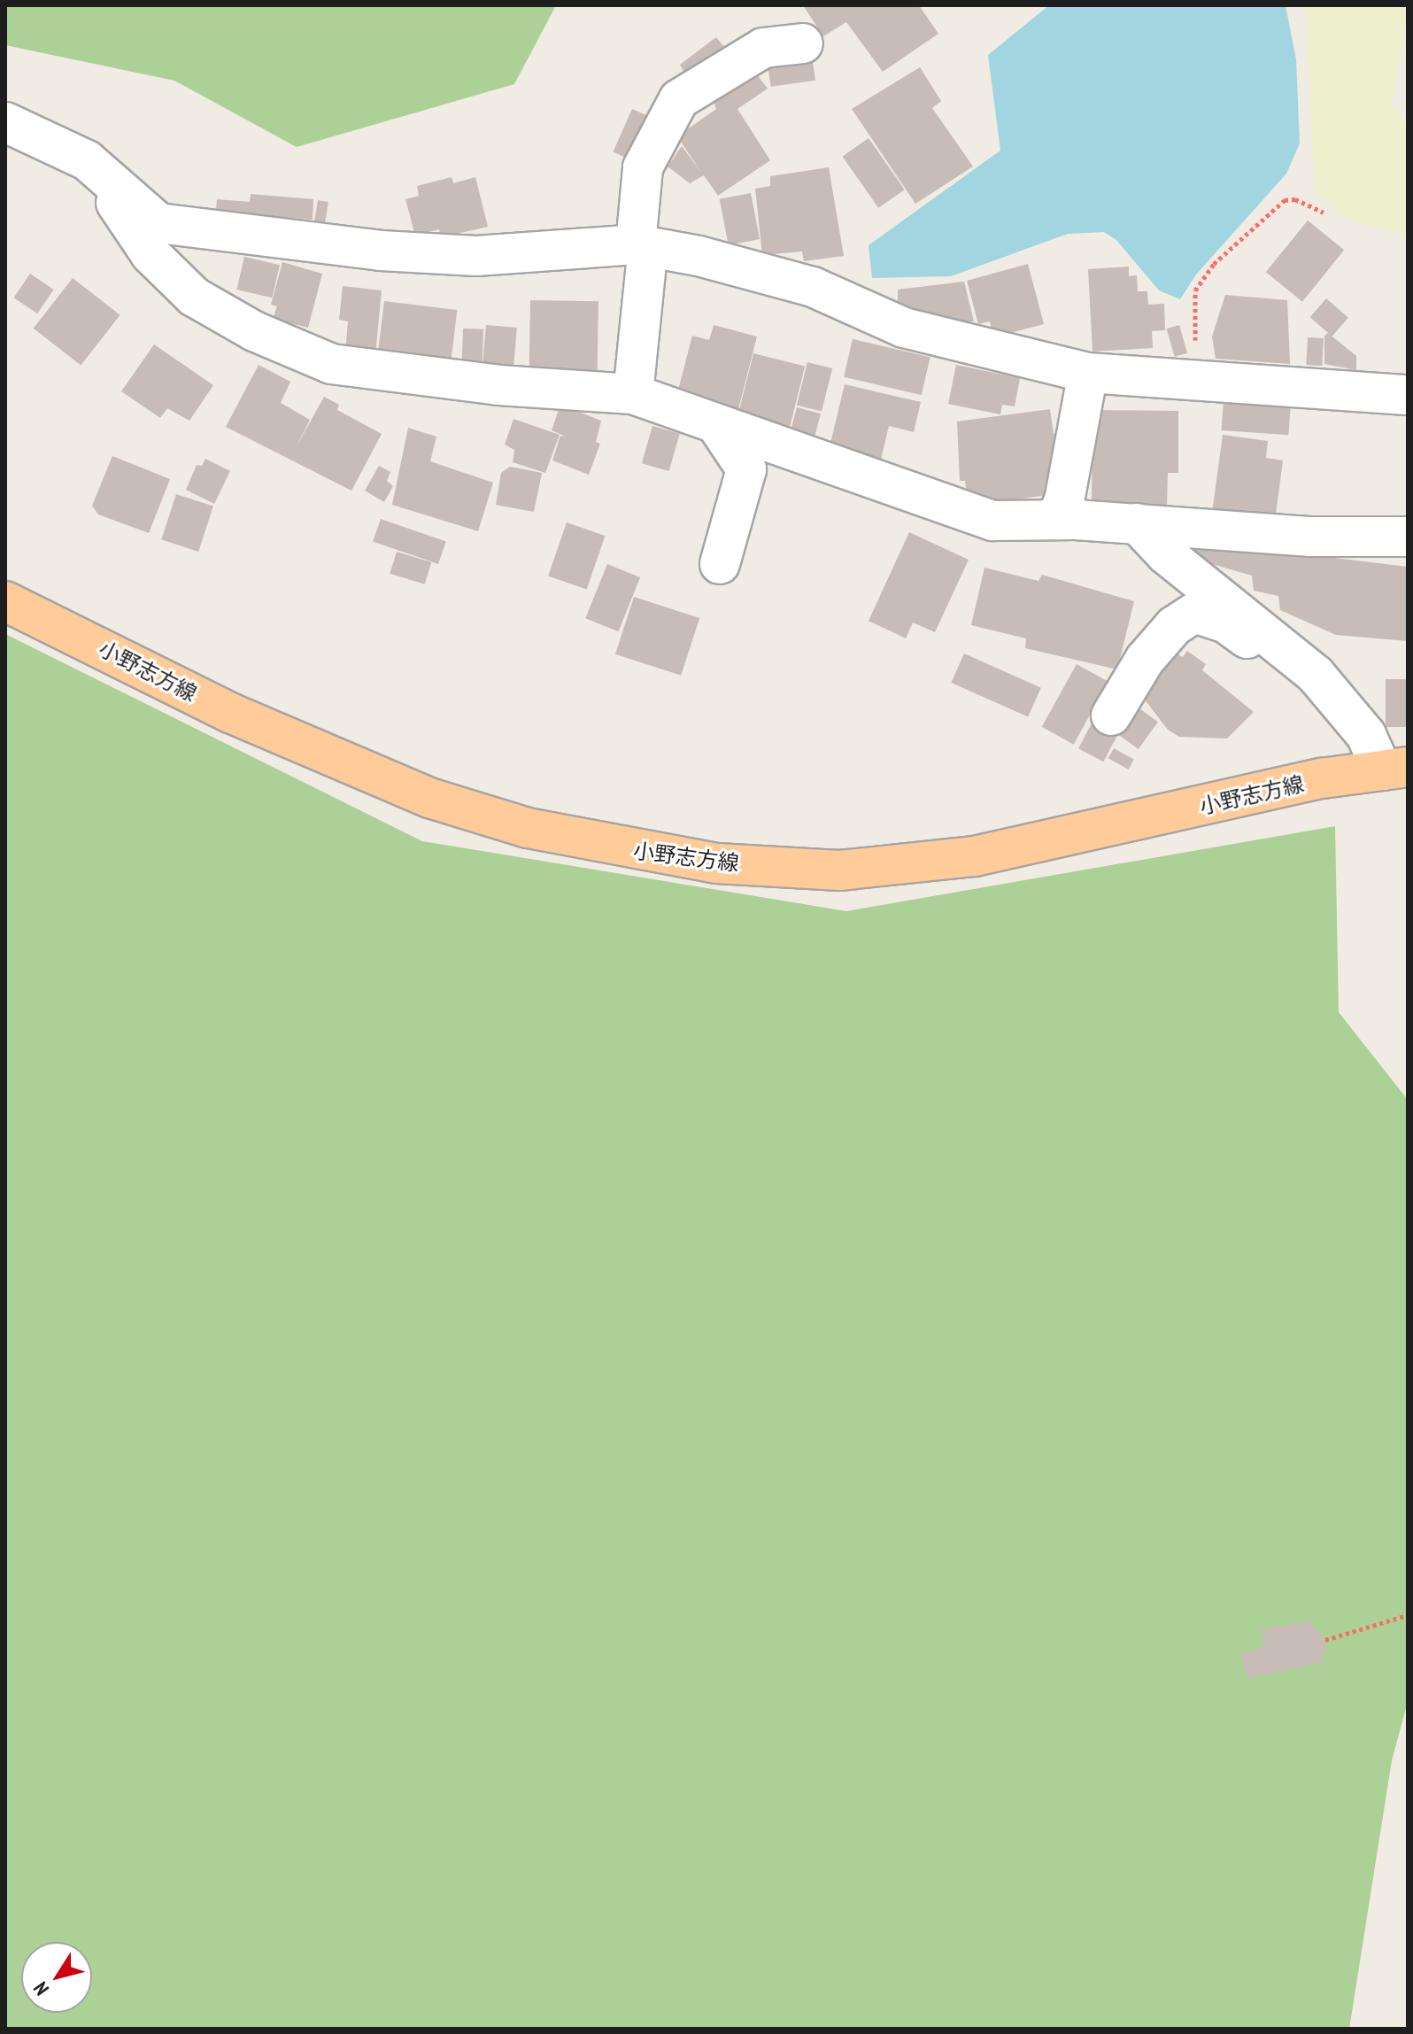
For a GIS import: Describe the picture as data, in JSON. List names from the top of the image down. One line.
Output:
{"streets":{"main road":["小野志方線"]},"north":"bottom left"}
